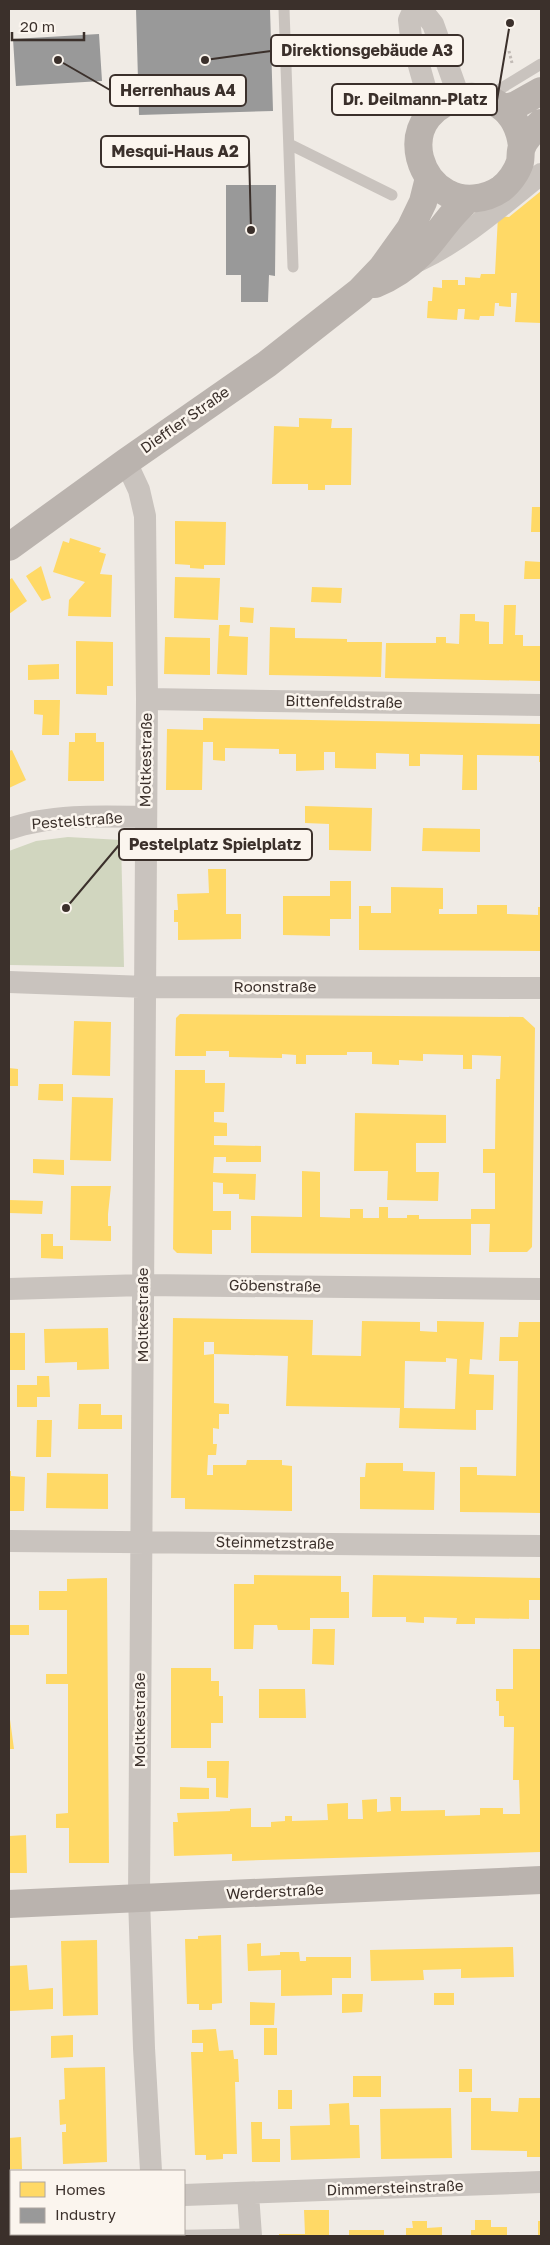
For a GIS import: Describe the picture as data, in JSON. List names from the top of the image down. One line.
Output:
{"streets":{"main road":["Dieffler Straße","Werderstraße"],"street":["Bittenfeldstraße","Moltkestraße","Pestelstraße","Roonstraße","Göbenstraße","Steinmetzstraße","Dimmersteinstraße"]},"crossings":[["Dieffler Straße","Moltkestraße"],["Bittenfeldstraße","Moltkestraße"],["Moltkestraße","Pestelstraße"],["Moltkestraße","Roonstraße"],["Moltkestraße","Göbenstraße"],["Moltkestraße","Steinmetzstraße"],["Moltkestraße","Werderstraße"]],"places":["Dr. Deilmann-Platz","Herrenhaus A4","Direktionsgebäude A3","Mesqui-Haus A2","Pestelplatz Spielplatz"],"legend":["Homes","Industry"],"scale_bar":"20 m"}
